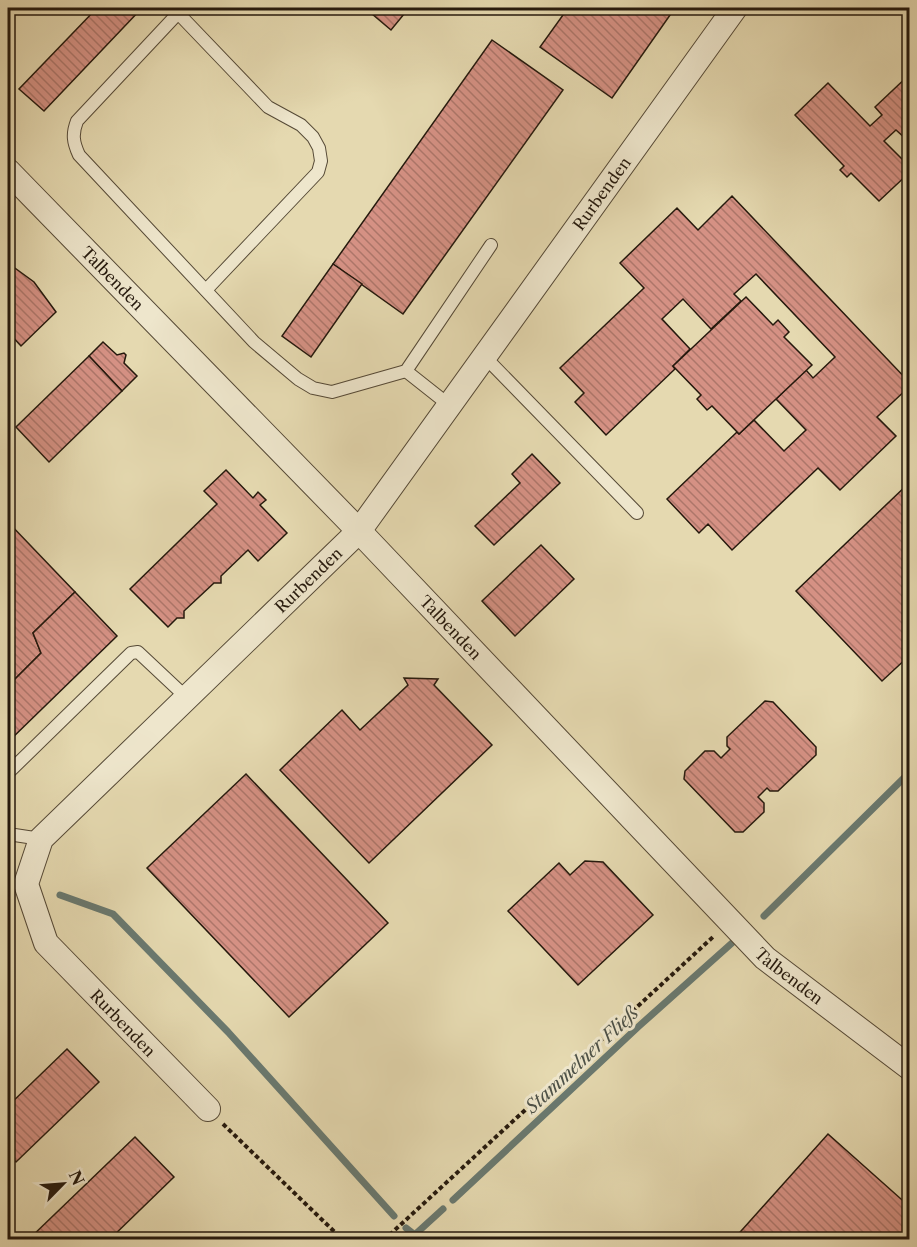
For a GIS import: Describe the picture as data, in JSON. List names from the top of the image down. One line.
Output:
{"streets":{"street":["Rurbenden","Talbenden"]},"crossings":[["Rurbenden","Talbenden"]],"water":["Stammelner Fließ"],"north":"top right"}
